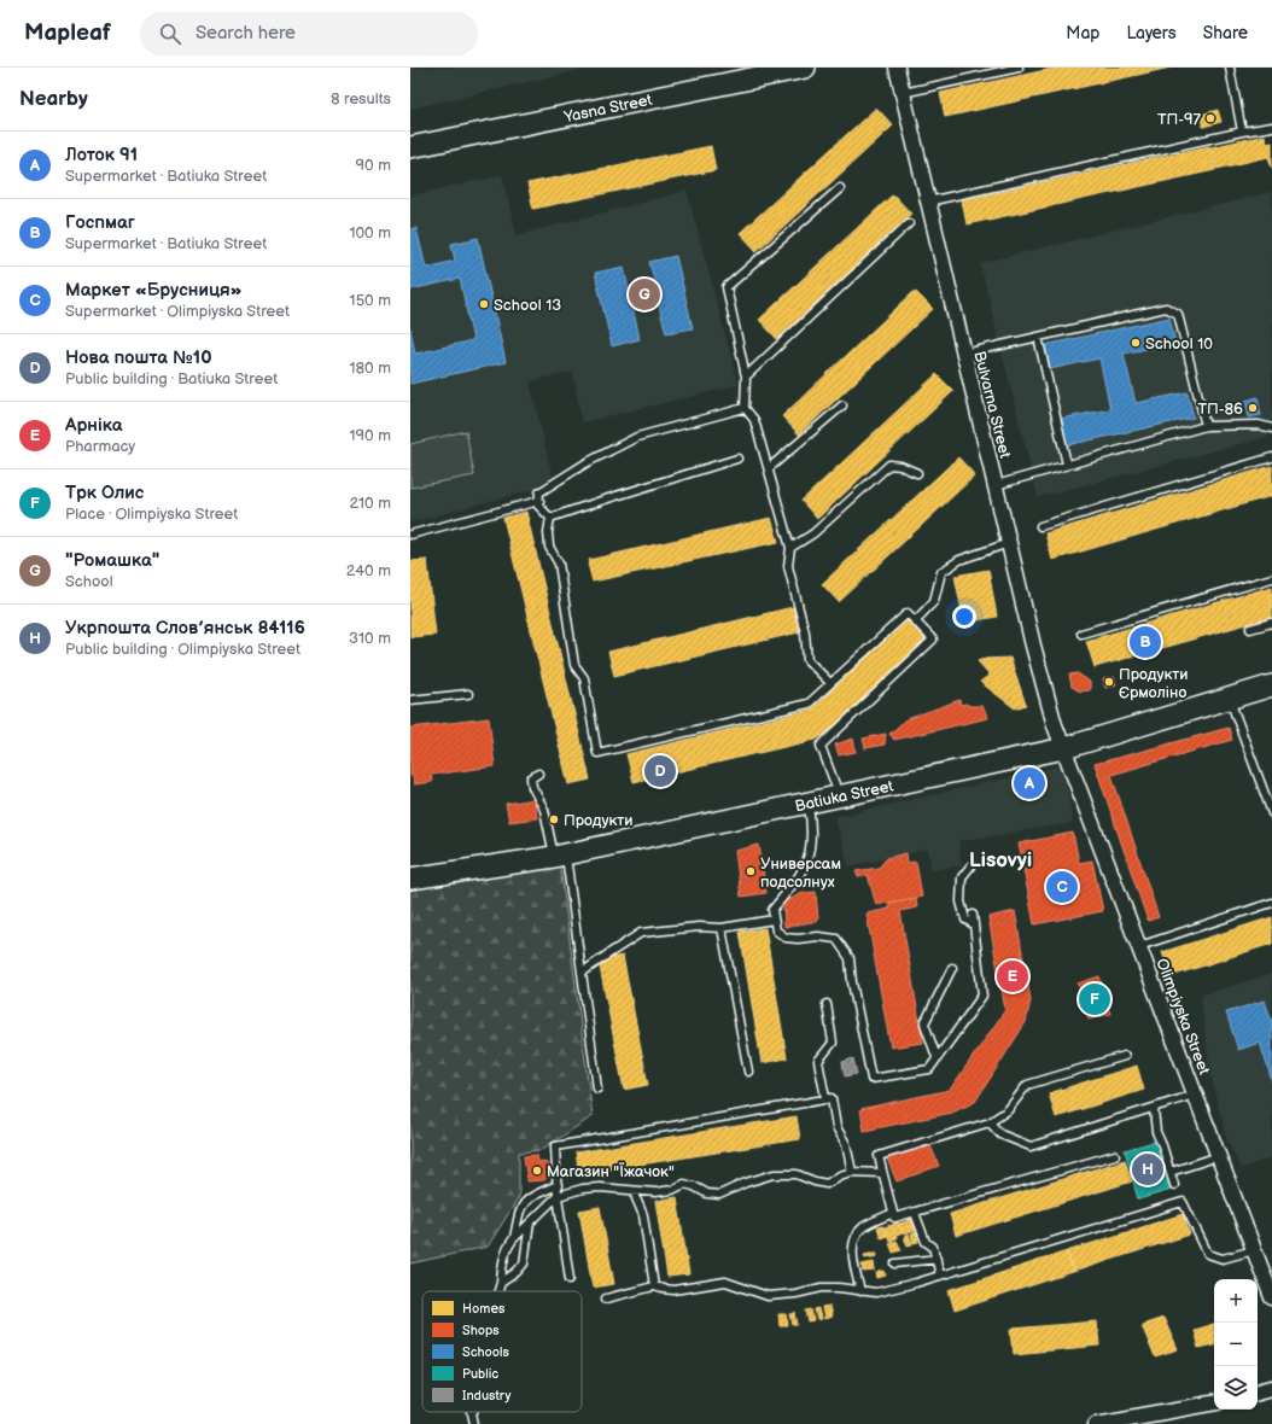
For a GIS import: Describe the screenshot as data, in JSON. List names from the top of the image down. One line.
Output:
{"streets":{"street":["Yasna Street","Bulvarna Street","Batiuka Street","Olimpiyska Street"]},"crossings":[["Bulvarna Street","Batiuka Street"],["Bulvarna Street","Olimpiyska Street"],["Batiuka Street","Olimpiyska Street"]],"districts":["Lisovyi"],"places":["ТП-97","School 13","School 10","ТП-86","Продукти Єрмоліно","Продукти","Универсам подсолнух","Магазин \"Їжачок\""],"legend":["Homes","Shops","Schools","Public","Industry"],"page":{"header":"Mapleaf","search":"Search here","nav":["Map","Layers","Share"],"heading":["Nearby","8 results"],"list":[{"mark":"A","name":"Лоток 91","note":"Supermarket · Batiuka Street","value":"90 m"},{"mark":"B","name":"Госпмаг","note":"Supermarket · Batiuka Street","value":"100 m"},{"mark":"C","name":"Маркет «Брусниця»","note":"Supermarket · Olimpiyska Street","value":"150 m"},{"mark":"D","name":"Нова пошта №10","note":"Public building · Batiuka Street","value":"180 m"},{"mark":"E","name":"Арніка","note":"Pharmacy","value":"190 m"},{"mark":"F","name":"Трк Олис","note":"Place · Olimpiyska Street","value":"210 m"},{"mark":"G","name":"\"Ромашка\"","note":"School","value":"240 m"},{"mark":"H","name":"Укрпошта Слов’янськ 84116","note":"Public building · Olimpiyska Street","value":"310 m"}],"pins":["G","B","D","A","C","E","F","H"],"map_buttons":["+","−"]}}
